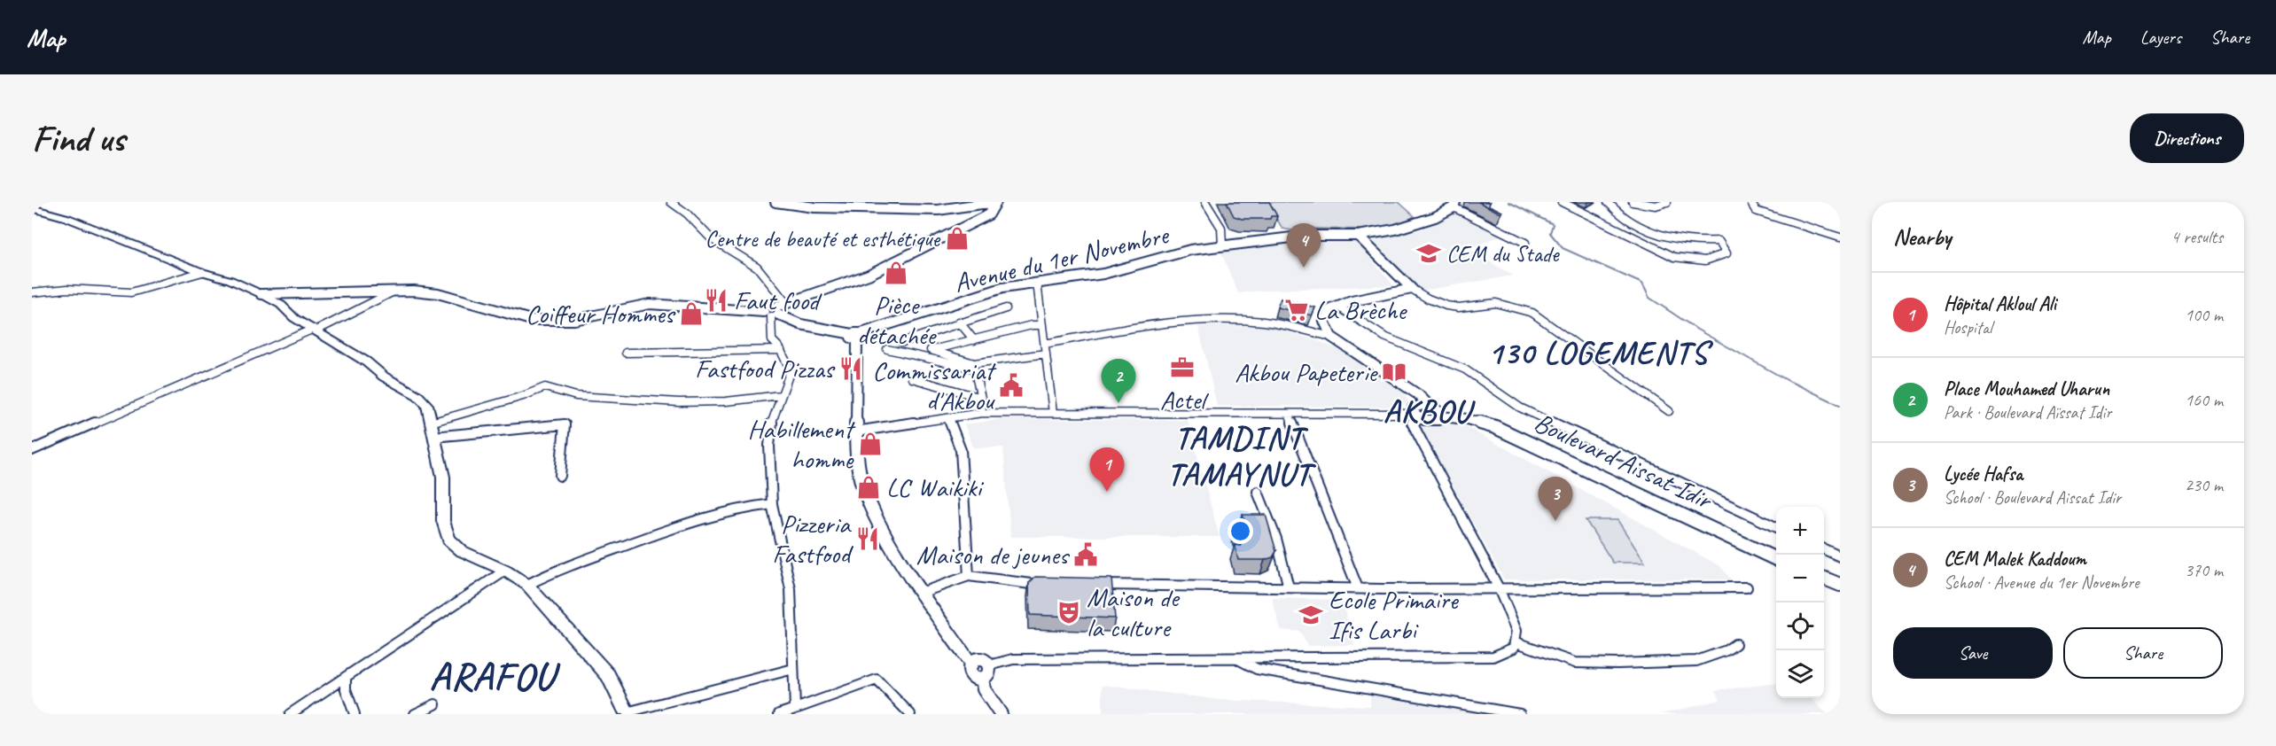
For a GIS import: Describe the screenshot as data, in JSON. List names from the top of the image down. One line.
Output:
{"streets":{"street":["Avenue du 1er Novembre","Boulevard Aissat Idir"]},"districts":["130 LOGEMENTS","AKBOU","TAMDINT TAMAYNUT","ARAFOU"],"places":{"shop":["Centre de beauté et esthétique","Pièce détachée","Coiffeur Hommes","Habillement homme","LC Waikiki"],"school or university":["CEM du Stade","Ecole Primaire Ifis Larbi"],"restaurant":["Faut food","Fastfood Pizzas","Pizzeria Fastfood"],"supermarket":["La Brèche"],"office":["Actel"],"library":["Akbou Papeterie"],"public building":["Commissariat d'Akbou","Maison de jeunes"],"theatre":["Maison de la culture"]},"page":{"header":"Map","nav":["Map","Layers","Share"],"buttons":["Directions",["Save","Share"]],"title":"Find us","heading":["Nearby","4 results"],"pins":["4","2","1","3"],"list":[{"mark":"1","name":"Hôpital Akloul Ali","note":"Hospital","value":"100 m"},{"mark":"2","name":"Place Mouhamed Uharun","note":"Park · Boulevard Aïssat Idir","value":"160 m"},{"mark":"3","name":"Lycée Hafsa","note":"School · Boulevard Aissat Idir","value":"230 m"},{"mark":"4","name":"CEM Malek Kaddoum","note":"School · Avenue du 1er Novembre","value":"370 m"}],"map_buttons":["+","−"]}}
